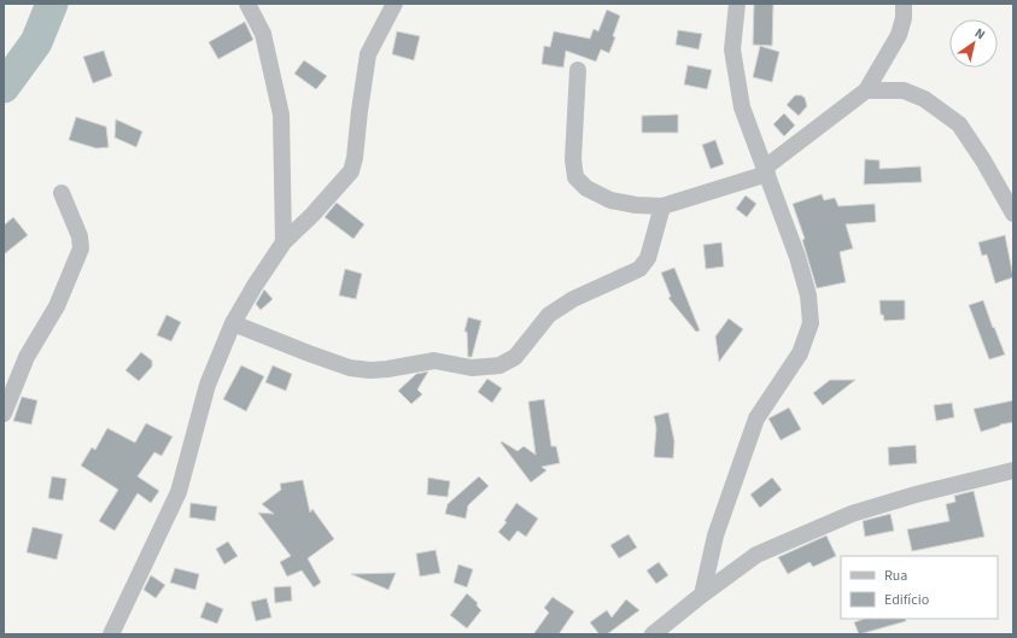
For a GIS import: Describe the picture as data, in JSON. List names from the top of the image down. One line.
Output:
{"legend":["Rua","Edifício"],"north":"top right"}
